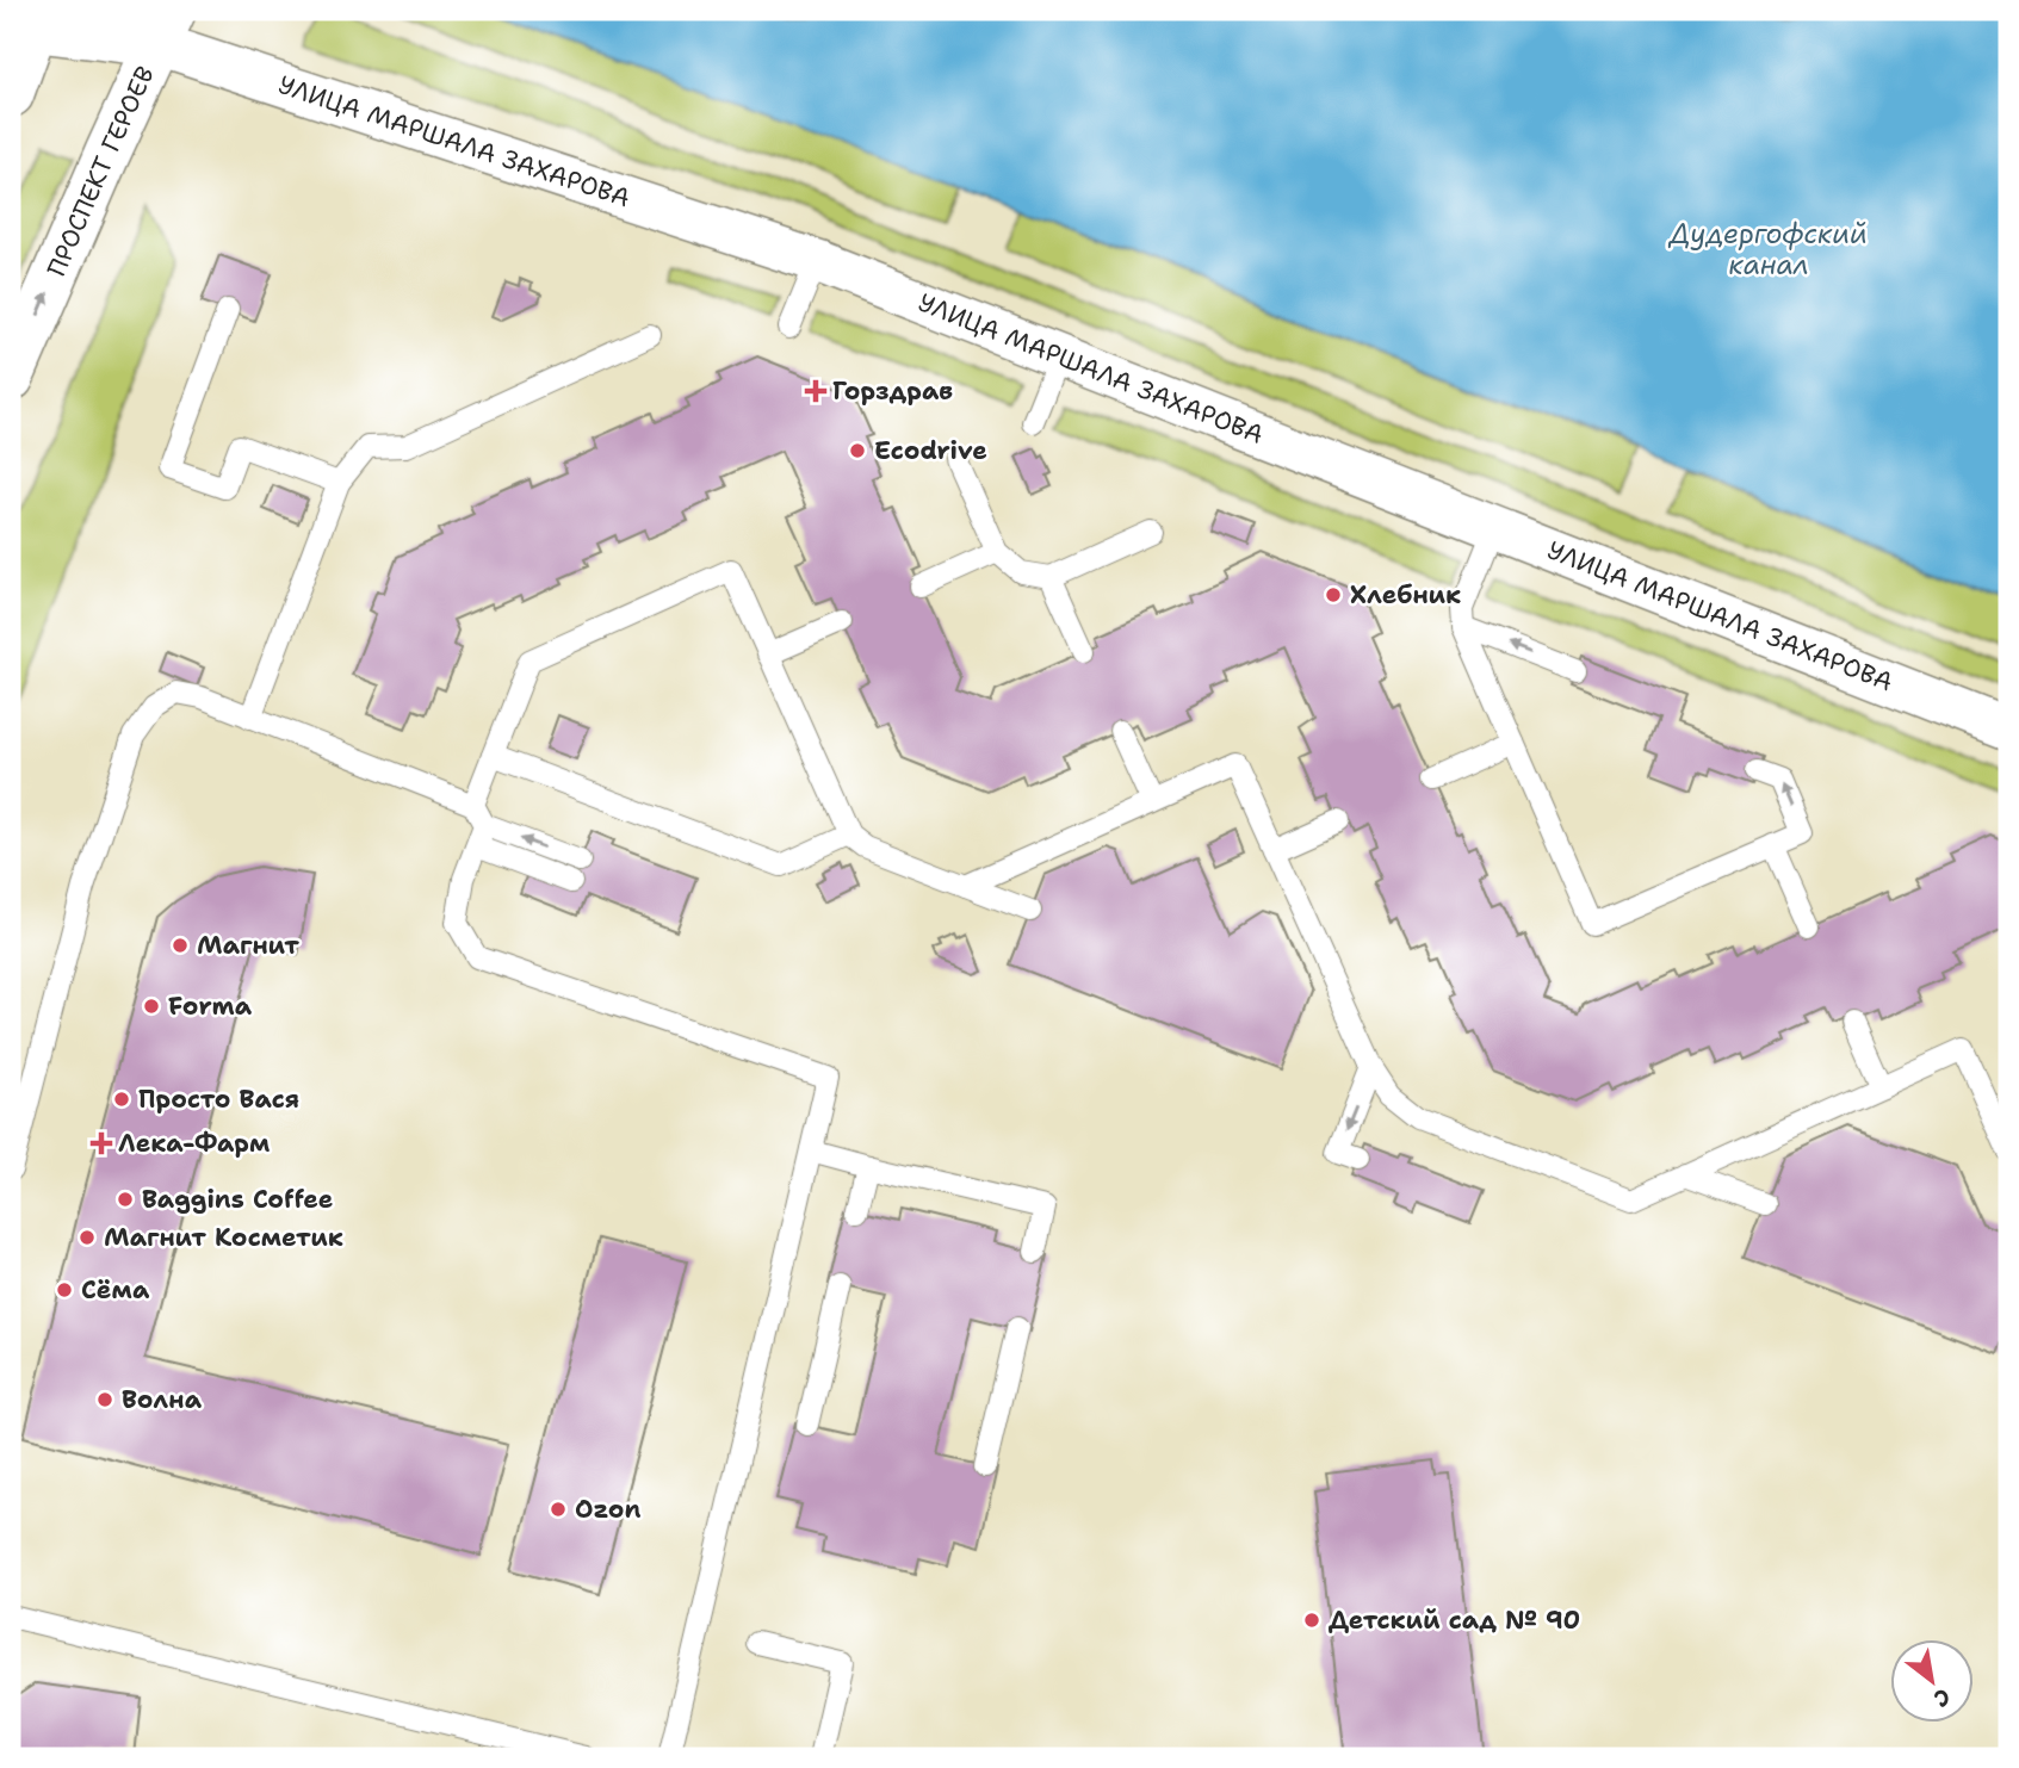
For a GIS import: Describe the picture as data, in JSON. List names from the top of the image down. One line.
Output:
{"streets":{"street":["УЛИЦА МАРШАЛА ЗАХАРОВА","ПРОСПЕКТ ГЕРОЕВ"]},"crossings":[["УЛИЦА МАРШАЛА ЗАХАРОВА","ПРОСПЕКТ ГЕРОЕВ"]],"one_way":["ПРОСПЕКТ ГЕРОЕВ"],"water":["Дудергофский канал"],"places":{"health":["Горздрав","Лека-Фарм"],"other":["Ecodrive","Хлебник","Магнит","Forma","Просто Вася","Baggins Coffee","Магнит Косметик","Сёма","Волна","Ozon","Детский сад № 90"]},"north":"bottom right"}
